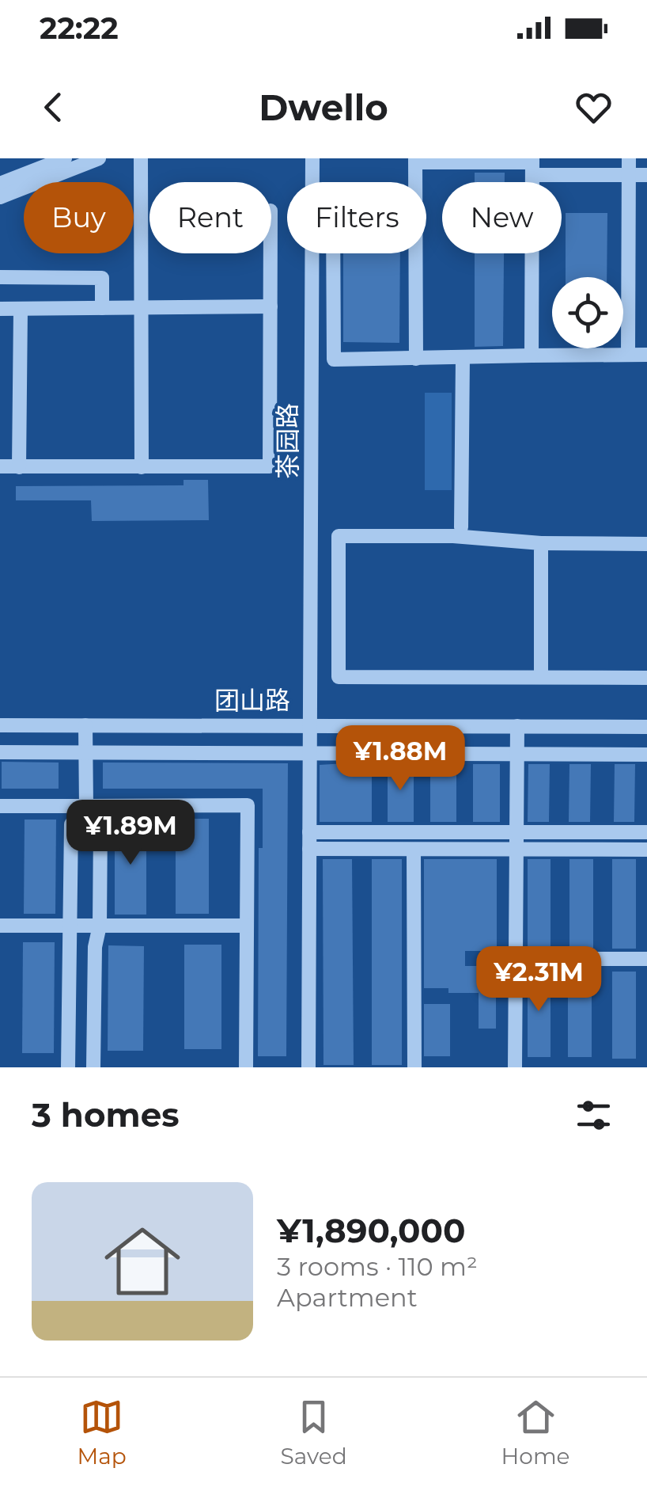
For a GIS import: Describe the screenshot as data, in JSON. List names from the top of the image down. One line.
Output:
{"streets":{"street":["茶园路","团山路"]},"crossings":[["茶园路","团山路"]],"page":{"status":"22:22","header":"Dwello","chip":["Buy","Rent","Filters","New"],"price":["¥1.88M","¥1.89M","¥2.31M"],"heading":"3 homes","list":[{"name":"¥1,890,000","note":"3 rooms · 110 m² · Apartment"}],"tabs":["Map","Saved","Home"]}}
